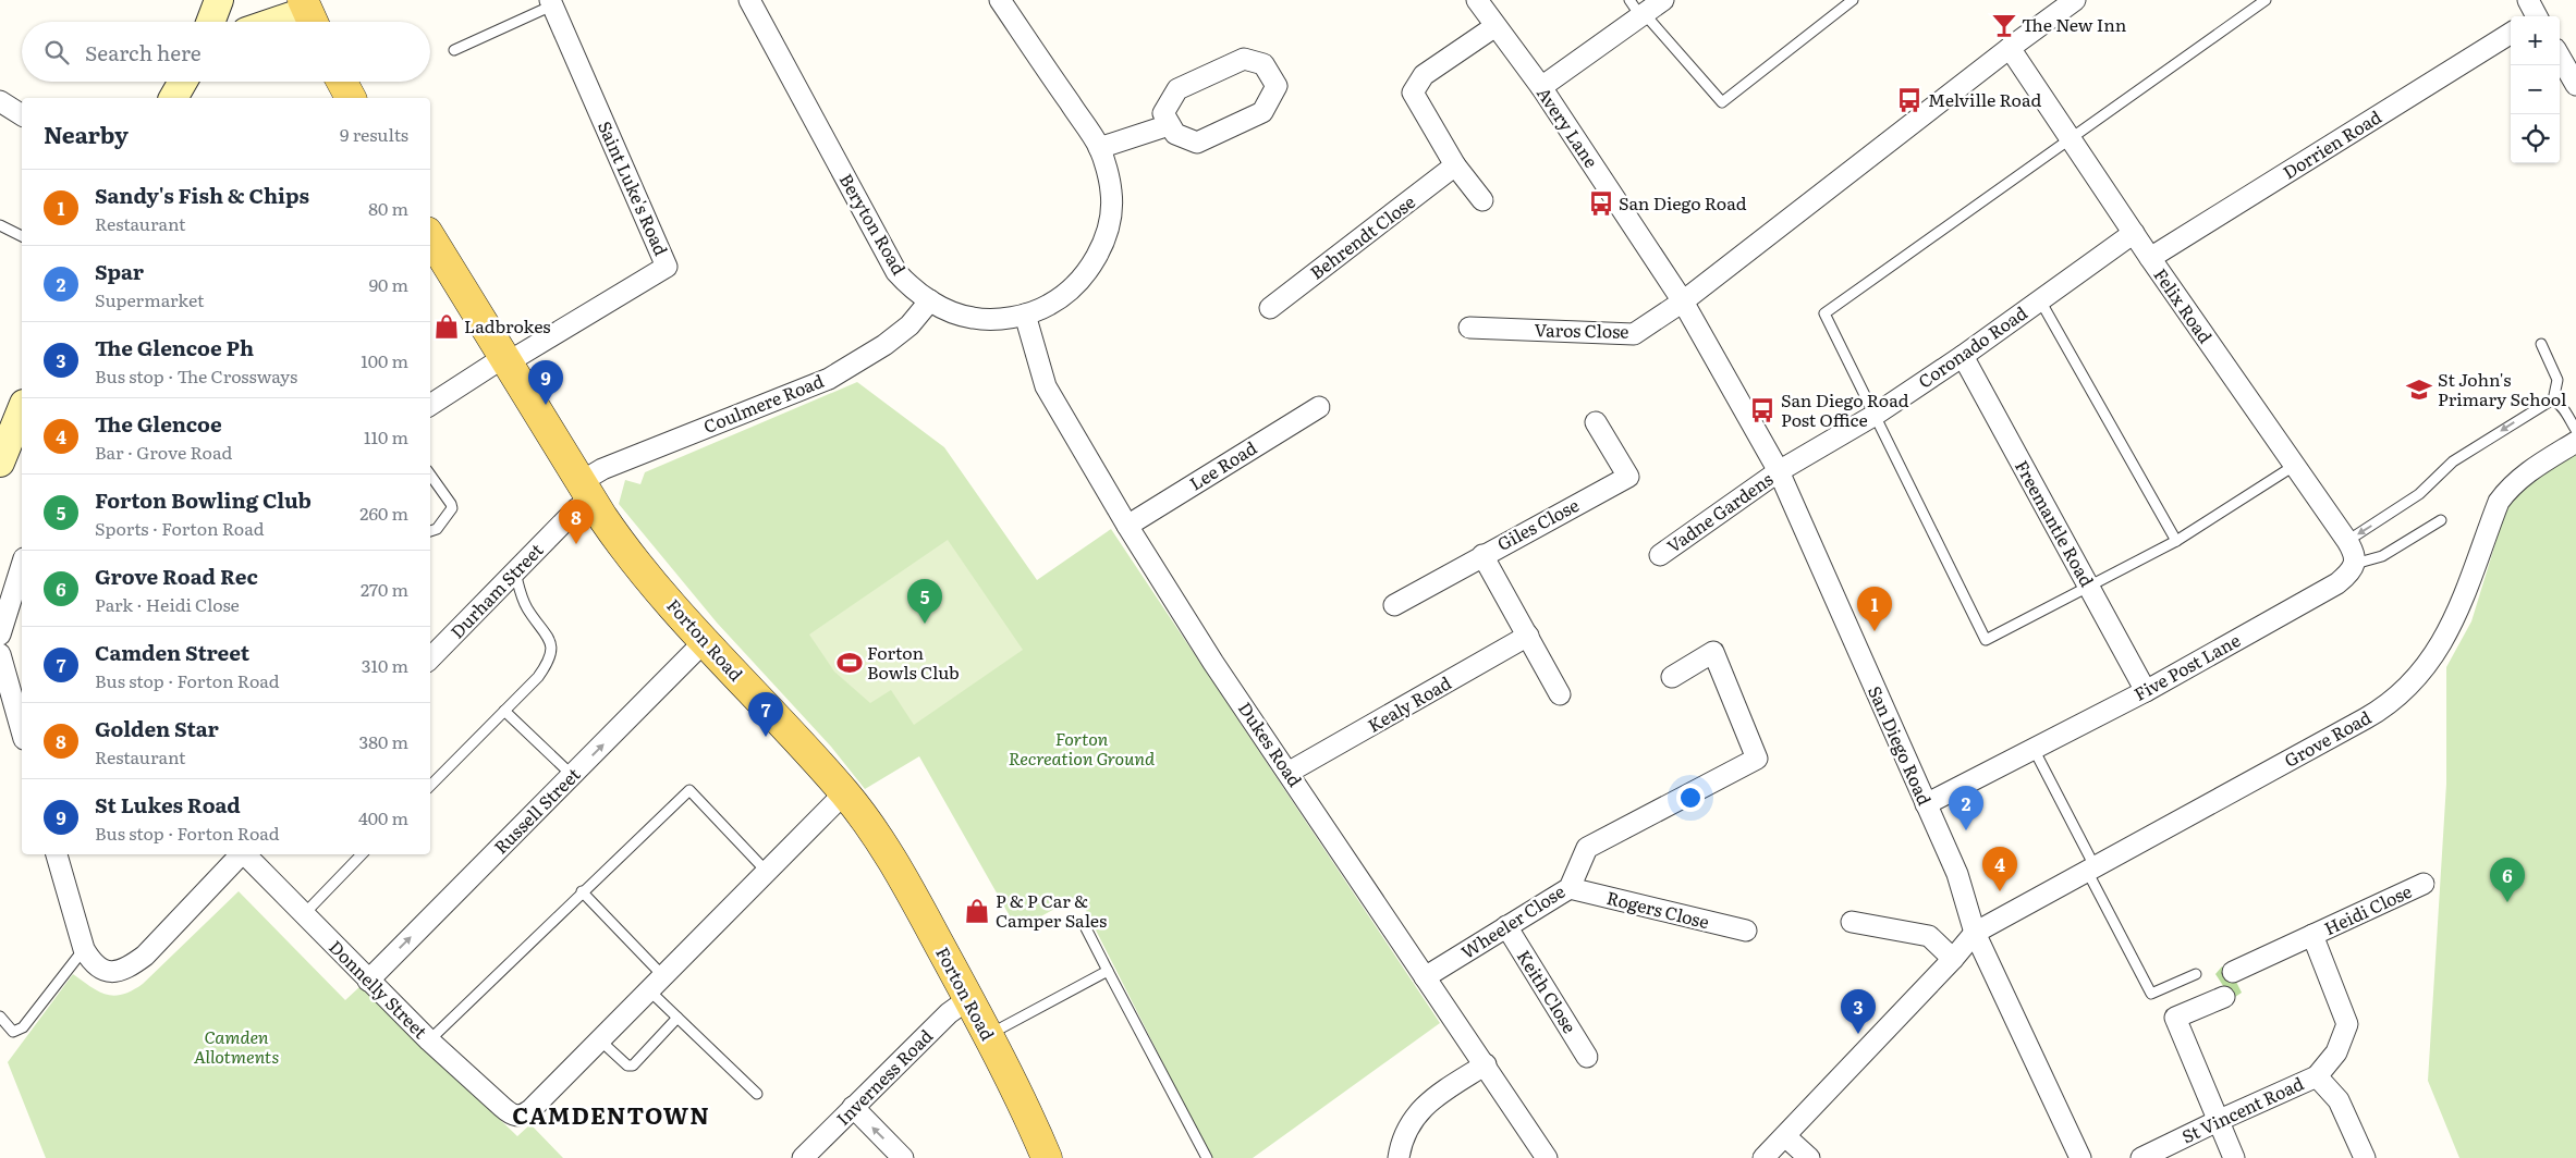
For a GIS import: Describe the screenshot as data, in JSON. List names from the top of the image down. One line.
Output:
{"streets":{"main road":["Forton Road"],"street":["Avery Lane","Dorrien Road","Saint Luke's Road","Beryton Road","Behrendt Close","Felix Road","Varos Close","Coronado Road","Coulmere Road","Lee Road","Vadne Gardens","Freemantle Road","Giles Close","Durham Street","Five Post Lane","Kealy Road","Grove Road","Dukes Road","San Diego Road","Russell Street","Rogers Close","Heidi Close","Wheeler Close","Donnelly Street","Keith Close","Inverness Road","St Vincent Road"]},"crossings":[["Avery Lane","Varos Close"],["Avery Lane","San Diego Road"],["Dorrien Road","Felix Road"],["Saint Luke's Road","Forton Road"],["Beryton Road","Coulmere Road"],["Beryton Road","Dukes Road"],["Felix Road","Coronado Road"],["Felix Road","Five Post Lane"],["Coronado Road","Vadne Gardens"],["Coronado Road","Freemantle Road"],["Coronado Road","San Diego Road"],["Coulmere Road","Durham Street"],["Coulmere Road","Forton Road"],["Lee Road","Dukes Road"],["Vadne Gardens","San Diego Road"],["Freemantle Road","Five Post Lane"],["Durham Street","Forton Road"],["Forton Road","Russell Street"],["Forton Road","Inverness Road"],["Five Post Lane","San Diego Road"],["Kealy Road","Dukes Road"],["Grove Road","San Diego Road"],["Dukes Road","Wheeler Close"],["Russell Street","Donnelly Street"],["Rogers Close","Wheeler Close"],["Heidi Close","St Vincent Road"],["Wheeler Close","Keith Close"]],"one_way":["Russell Street"],"districts":["CAMDENTOWN"],"parks":["Forton Recreation Ground","Camden Allotments"],"places":{"bar":["The New Inn"],"bus stop":["Melville Road","San Diego Road","San Diego Road Post Office"],"shop":["Ladbrokes","P & P Car & Camper Sales"],"school or university":["St John's Primary School"],"sports":["Forton Bowls Club"]},"page":{"map_buttons":["+","−"],"search":"Search here","heading":["Nearby","9 results"],"list":[{"mark":"1","name":"Sandy's Fish & Chips","note":"Restaurant","value":"80 m"},{"mark":"2","name":"Spar","note":"Supermarket","value":"90 m"},{"mark":"3","name":"The Glencoe Ph","note":"Bus stop · The Crossways","value":"100 m"},{"mark":"4","name":"The Glencoe","note":"Bar · Grove Road","value":"110 m"},{"mark":"5","name":"Forton Bowling Club","note":"Sports · Forton Road","value":"260 m"},{"mark":"6","name":"Grove Road Rec","note":"Park · Heidi Close","value":"270 m"},{"mark":"7","name":"Camden Street","note":"Bus stop · Forton Road","value":"310 m"},{"mark":"8","name":"Golden Star","note":"Restaurant","value":"380 m"},{"mark":"9","name":"St Lukes Road","note":"Bus stop · Forton Road","value":"400 m"}],"pins":["9","8","5","1","7","2","4","6","3"]}}
